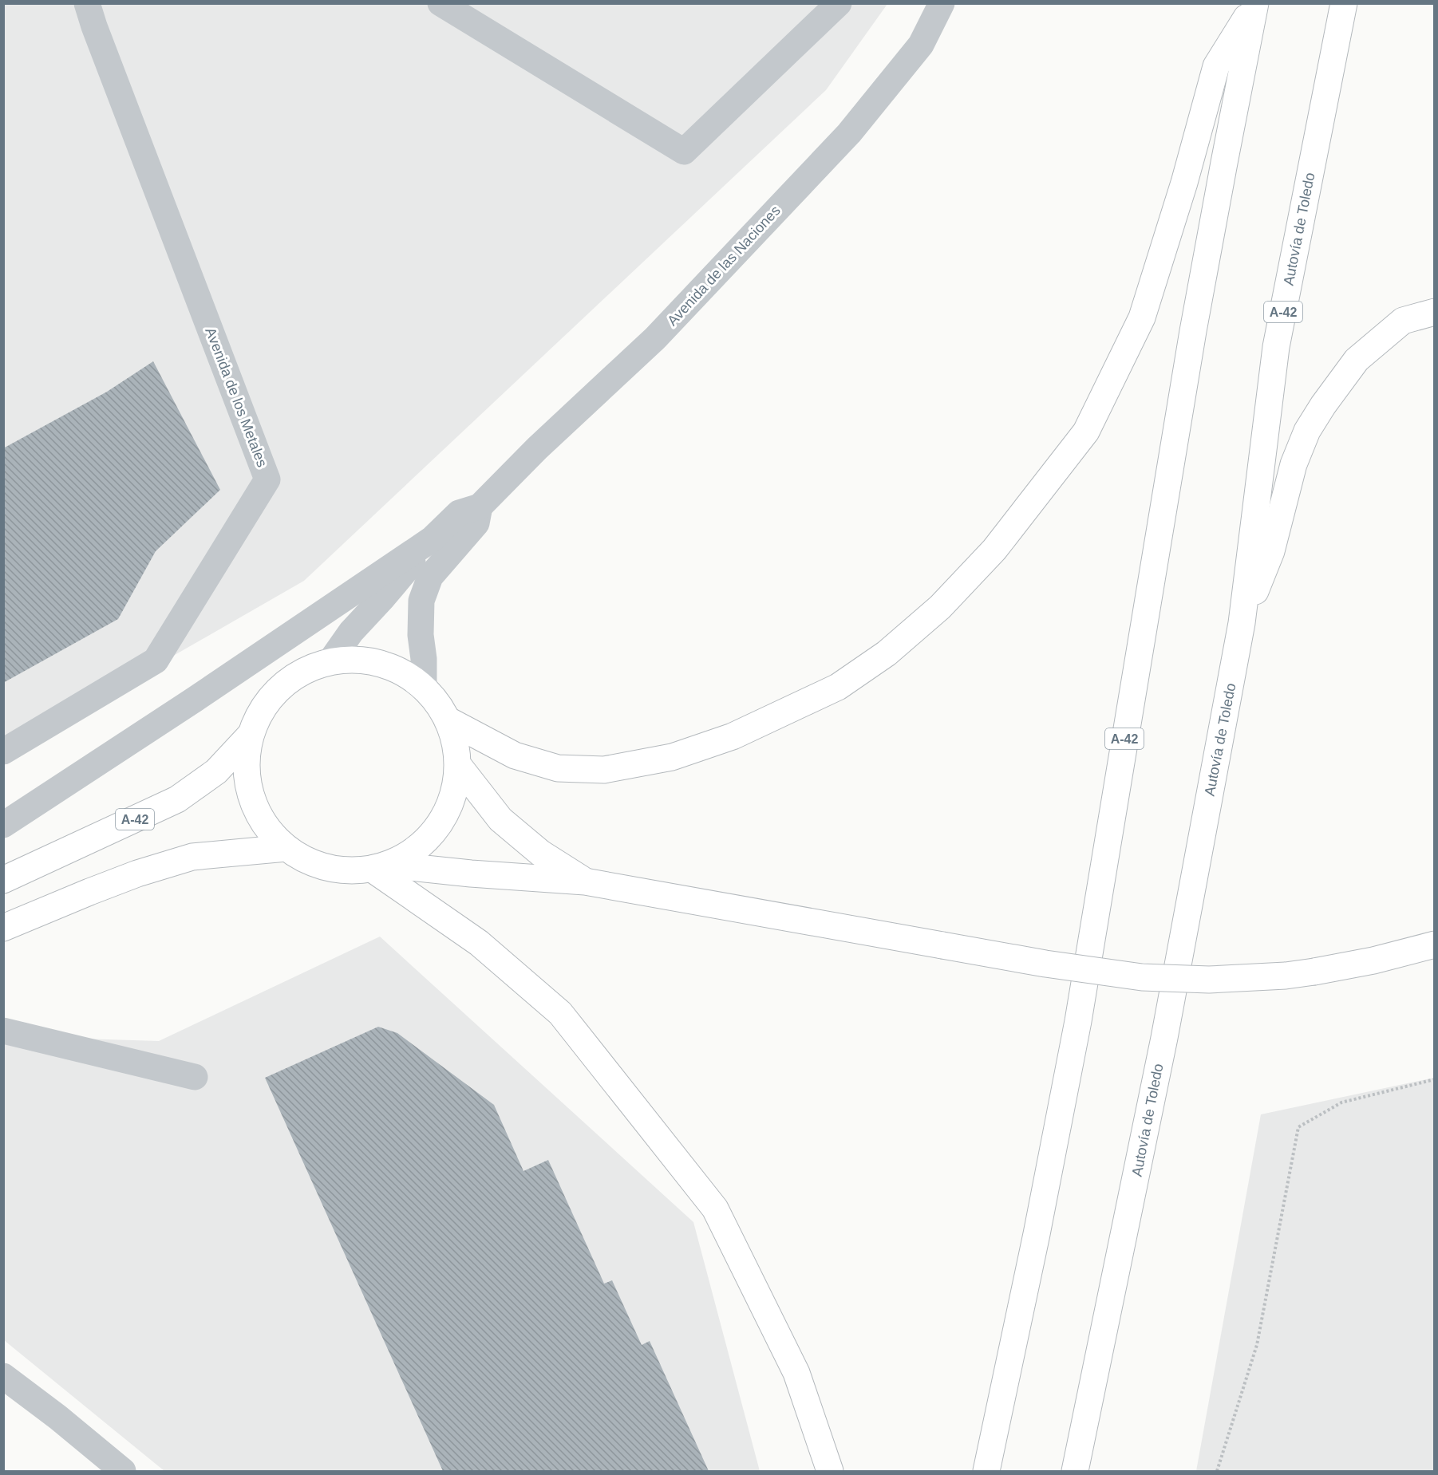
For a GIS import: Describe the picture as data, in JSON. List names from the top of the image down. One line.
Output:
{"streets":{"main road":["Autovía de Toledo","A-42"],"street":["Avenida de las Naciones","Avenida de los Metales"]}}
